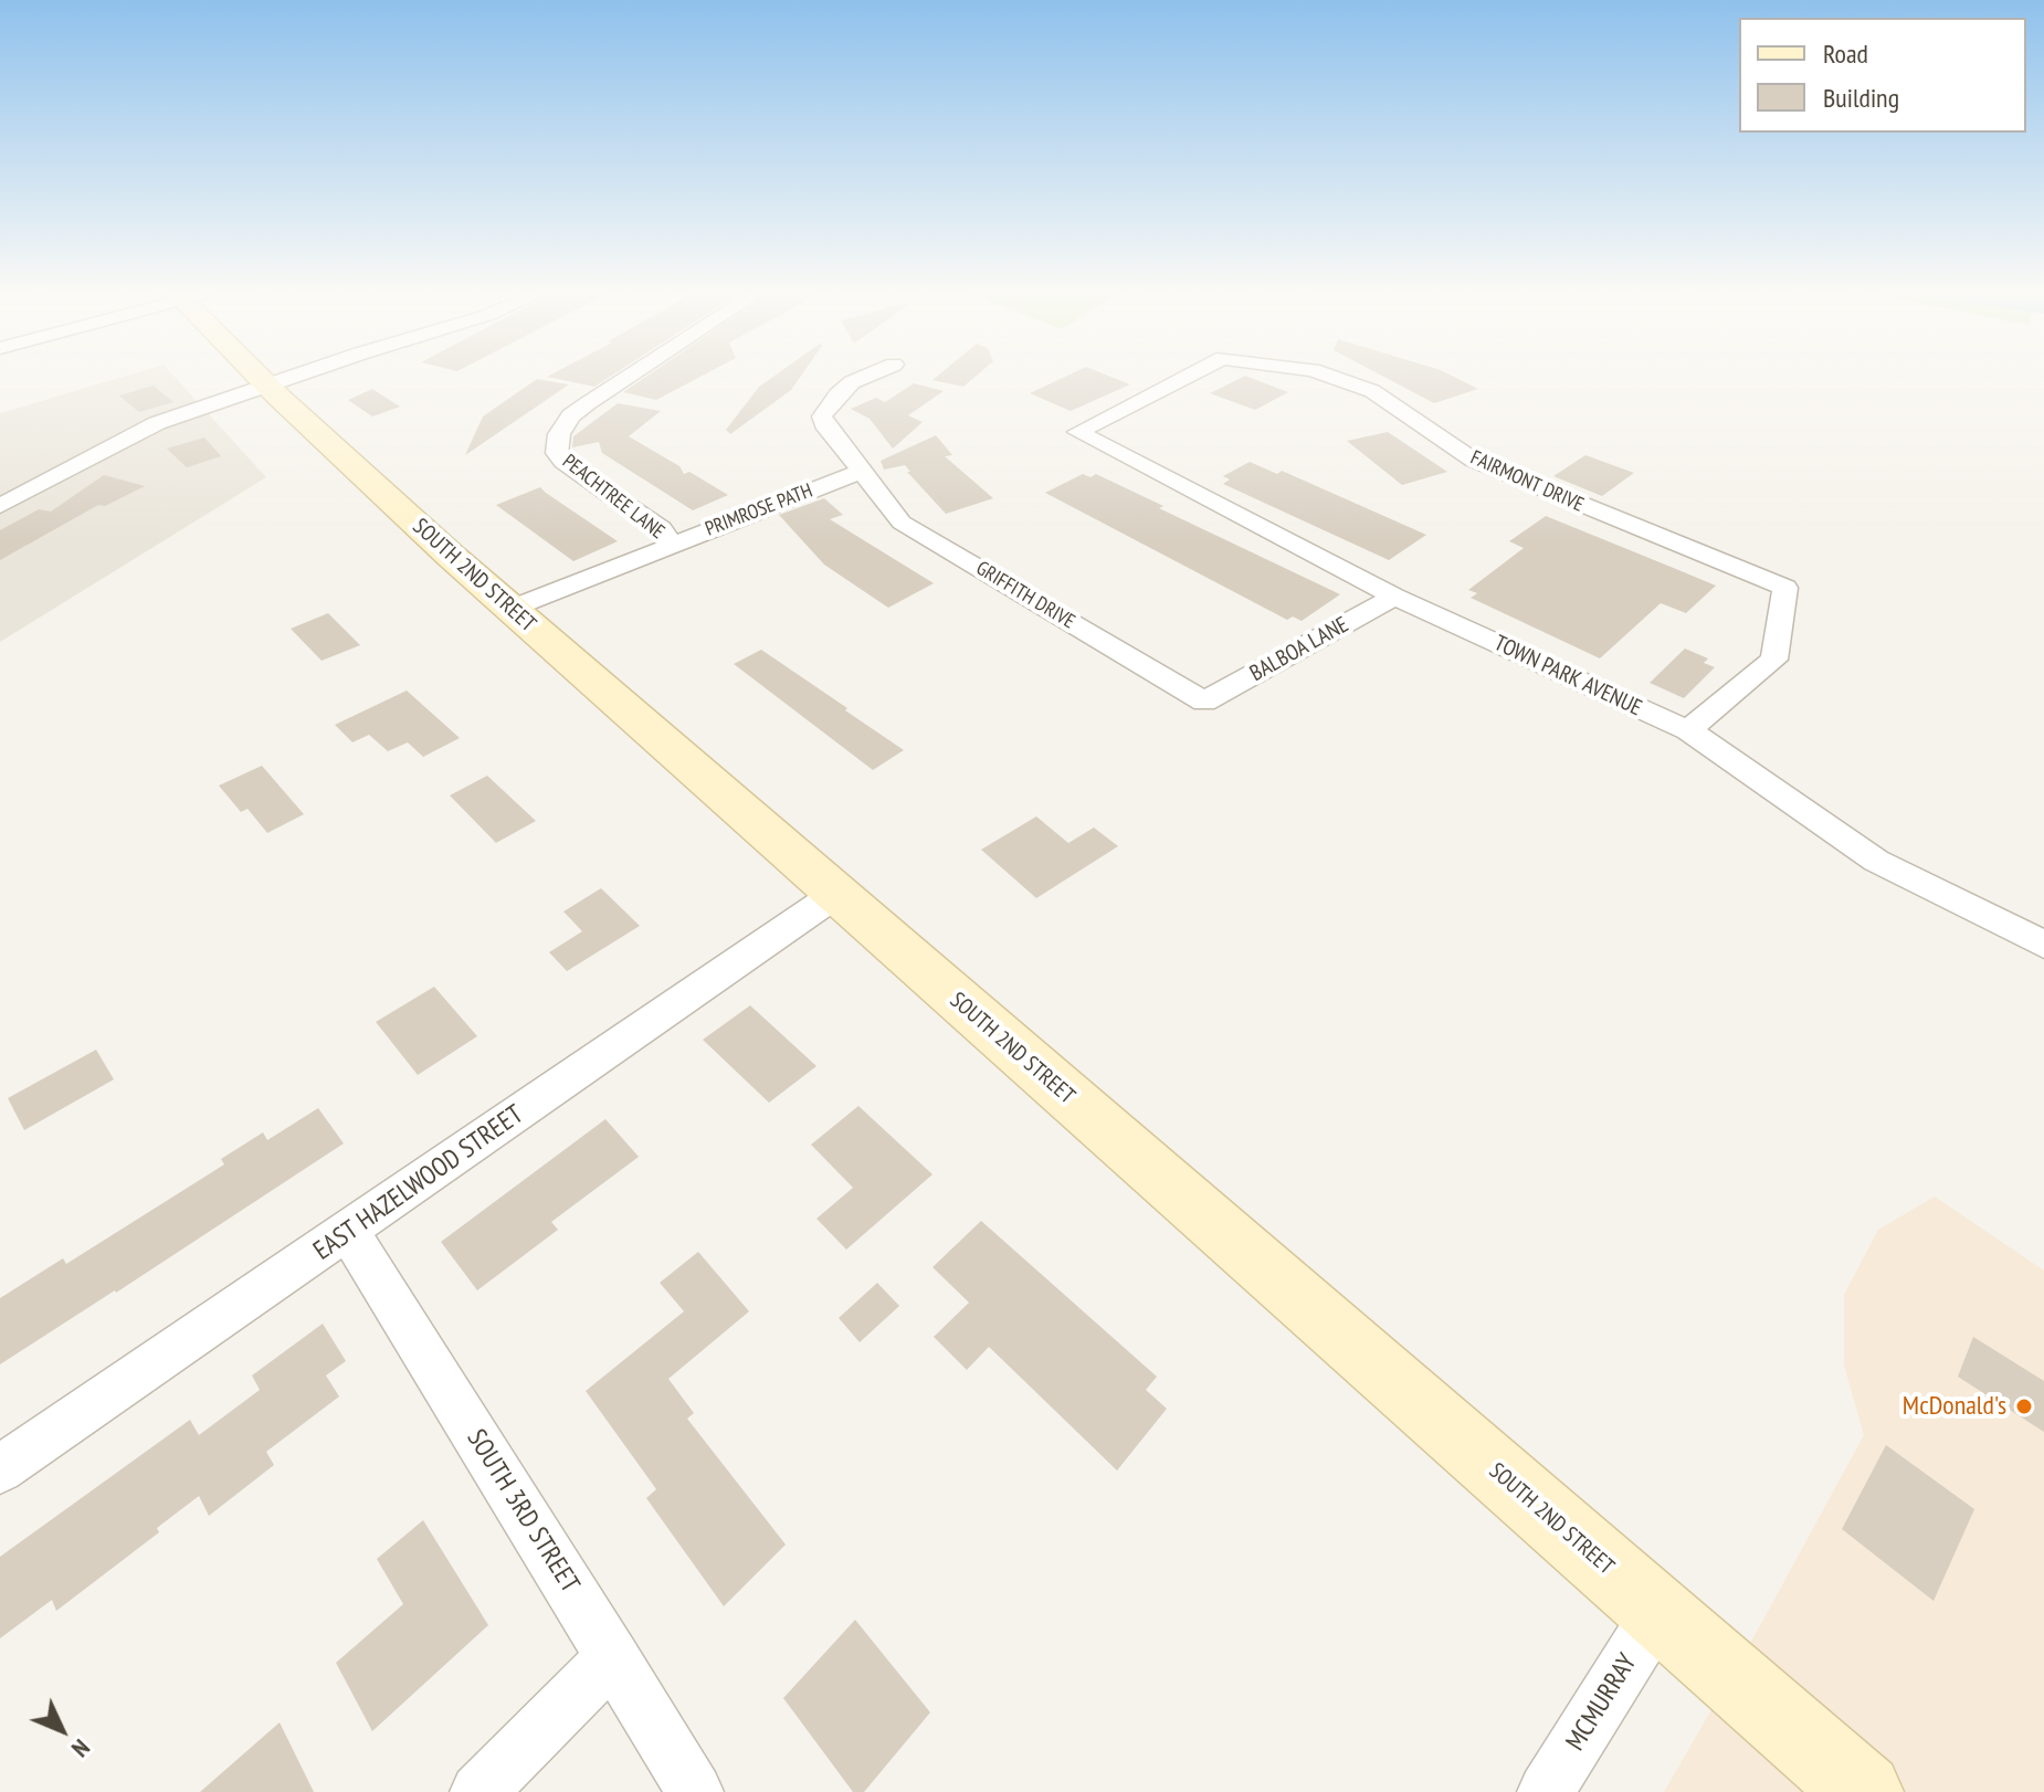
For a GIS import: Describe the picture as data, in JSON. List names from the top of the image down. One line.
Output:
{"streets":{"main road":["SOUTH 2ND STREET"],"street":["FAIRMONT DRIVE","PEACHTREE LANE","PRIMROSE PATH","GRIFFITH DRIVE","BALBOA LANE","TOWN PARK AVENUE","EAST HAZELWOOD STREET","SOUTH 3RD STREET","MCMURRAY"]},"crossings":[["FAIRMONT DRIVE","TOWN PARK AVENUE"],["PEACHTREE LANE","PRIMROSE PATH"],["PRIMROSE PATH","SOUTH 2ND STREET"],["PRIMROSE PATH","GRIFFITH DRIVE"],["SOUTH 2ND STREET","EAST HAZELWOOD STREET"],["SOUTH 2ND STREET","MCMURRAY"],["GRIFFITH DRIVE","BALBOA LANE"],["BALBOA LANE","TOWN PARK AVENUE"],["EAST HAZELWOOD STREET","SOUTH 3RD STREET"]],"places":["McDonald's"],"legend":["Road","Building"],"north":"bottom right"}
